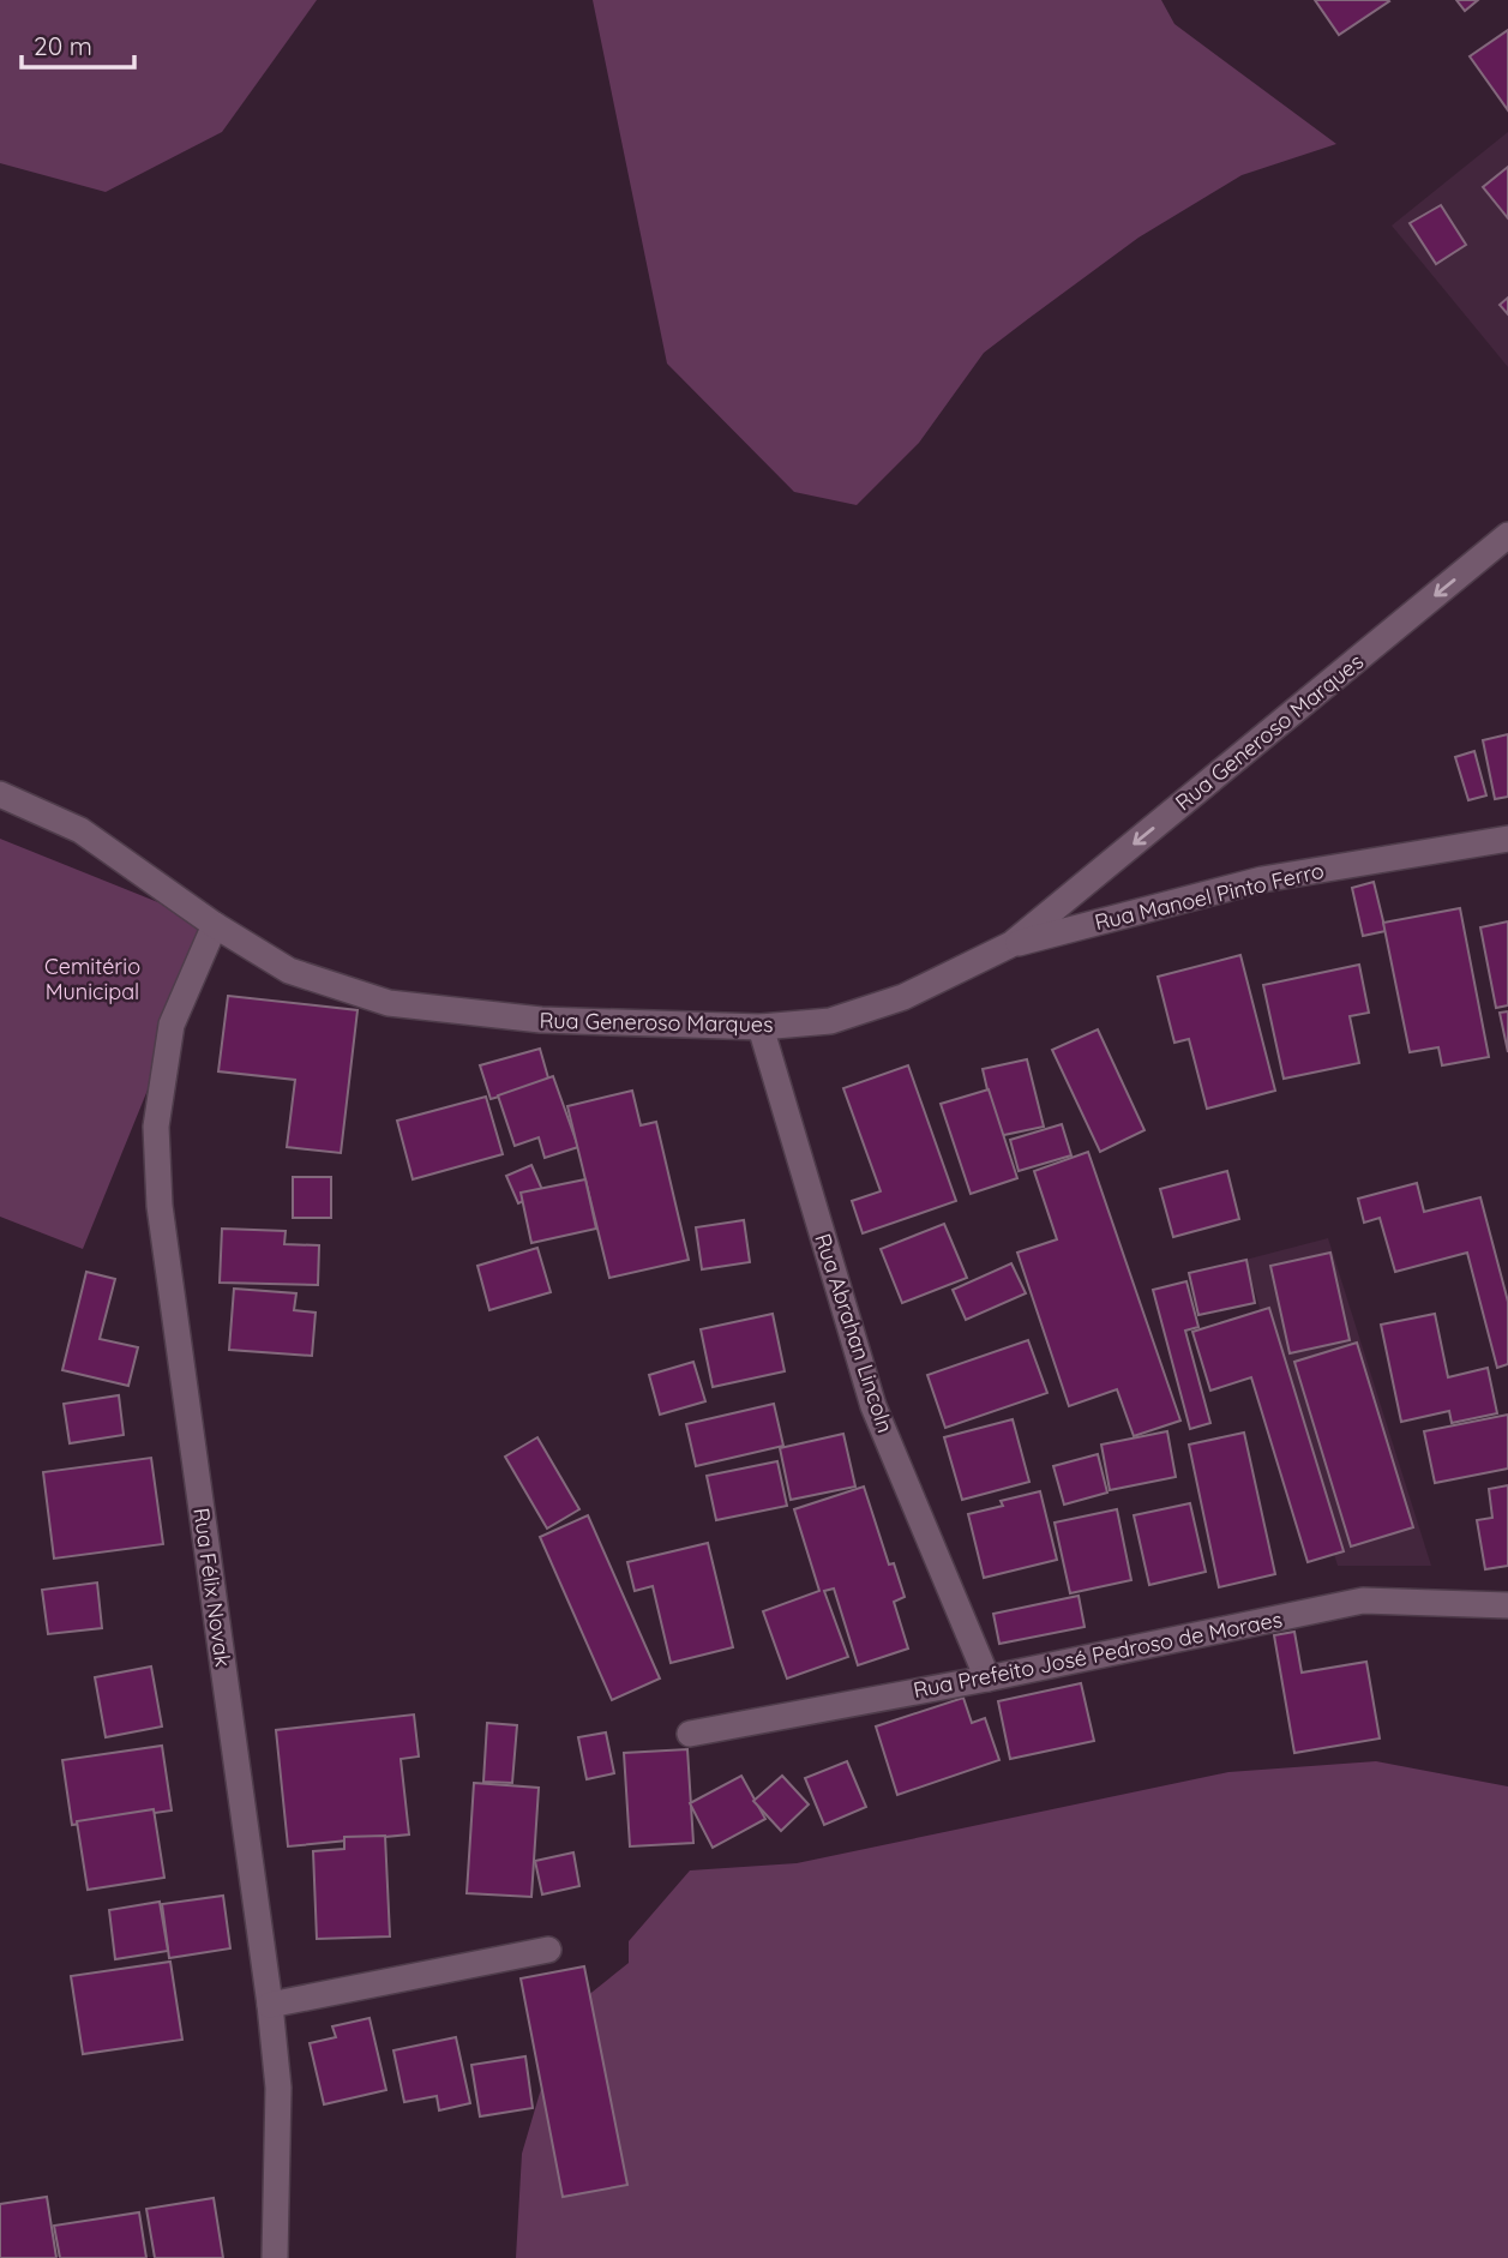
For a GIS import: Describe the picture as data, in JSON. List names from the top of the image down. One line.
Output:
{"streets":{"street":["Rua Generoso Marques","Rua Manoel Pinto Ferro","Rua Abrahan Lincoln","Rua Félix Novak","Rua Prefeito José Pedroso de Moraes"]},"crossings":[["Rua Generoso Marques","Rua Manoel Pinto Ferro"],["Rua Generoso Marques","Rua Abrahan Lincoln"],["Rua Generoso Marques","Rua Félix Novak"],["Rua Abrahan Lincoln","Rua Prefeito José Pedroso de Moraes"]],"one_way":["Rua Generoso Marques"],"parks":["Cemitério Municipal"],"scale_bar":"20 m"}
